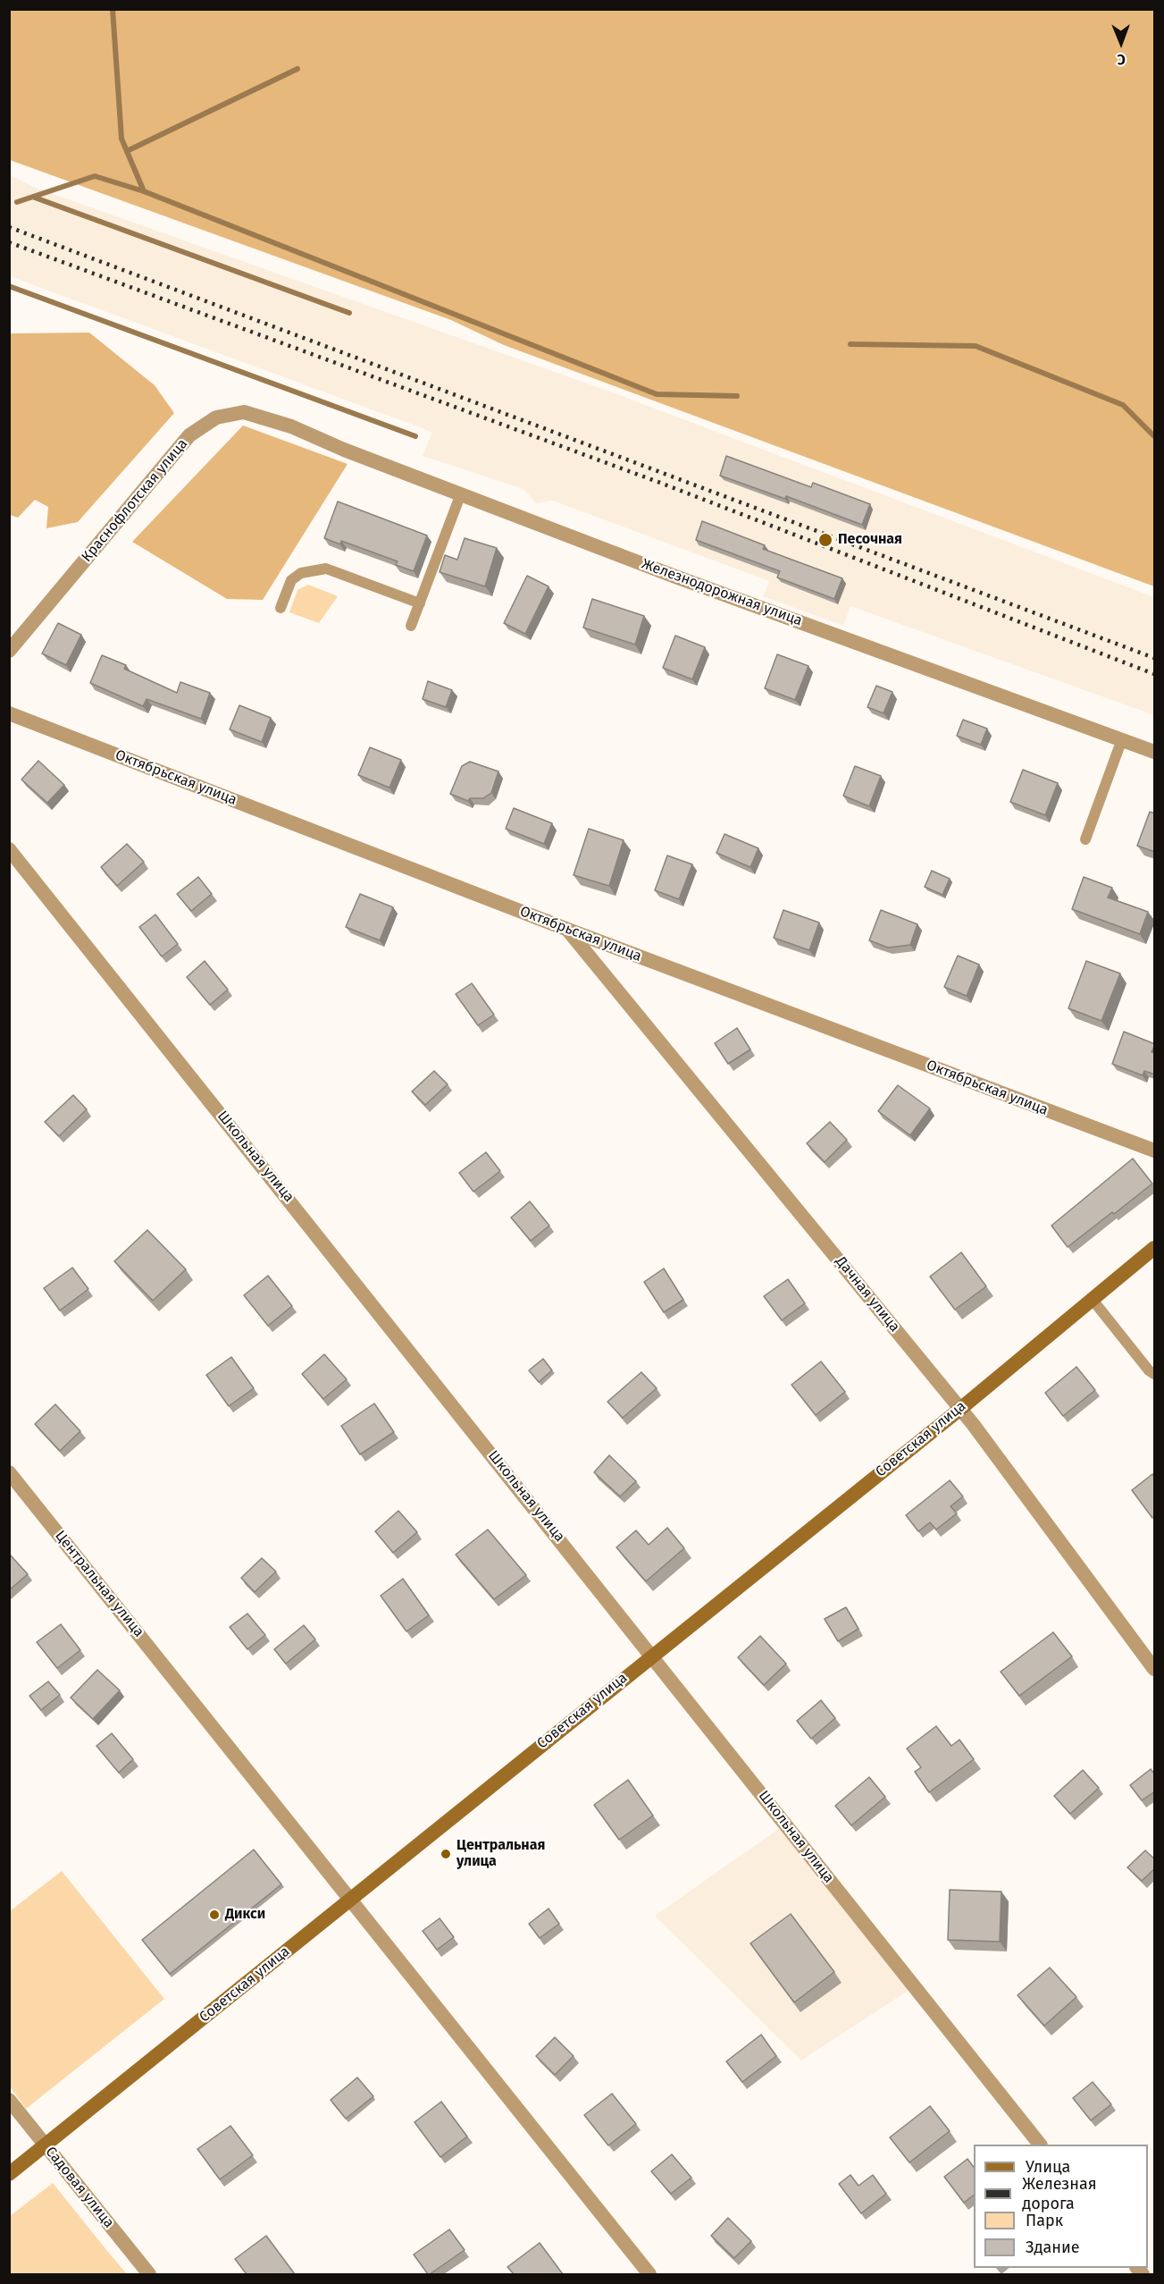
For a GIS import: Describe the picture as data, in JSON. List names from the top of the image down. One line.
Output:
{"streets":{"main road":["Советская улица"],"street":["Краснофлотская улица","Железнодорожная улица","Октябрьская улица","Школьная улица","Дачная улица","Центральная улица","Садовая улица"]},"crossings":[["Краснофлотская улица","Железнодорожная улица"],["Октябрьская улица","Дачная улица"],["Школьная улица","Советская улица"],["Дачная улица","Советская улица"],["Советская улица","Центральная улица"],["Советская улица","Садовая улица"]],"places":["Песочная","Центральная улица","Дикси"],"legend":["Улица","Железная дорога","Парк","Здание"],"north":"bottom"}
